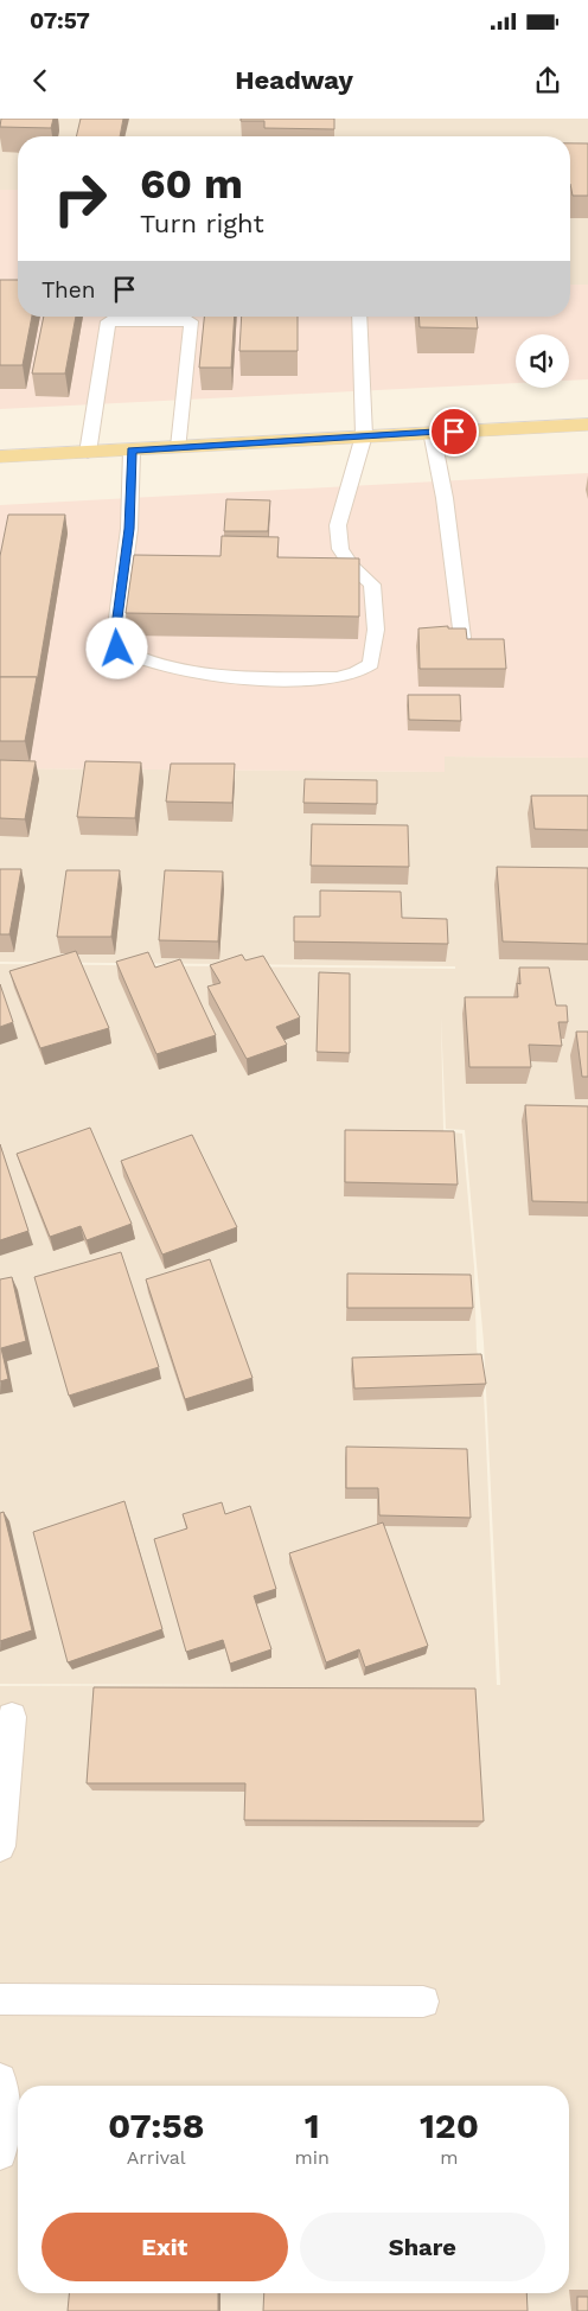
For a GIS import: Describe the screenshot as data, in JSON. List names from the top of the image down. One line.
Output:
{"page":{"status":"07:57","header":"Headway","turn":["60 m","Turn right"],"then":"Then","eta":["07:58","Arrival","1","min","120","m"],"buttons":["Exit","Share"]}}
